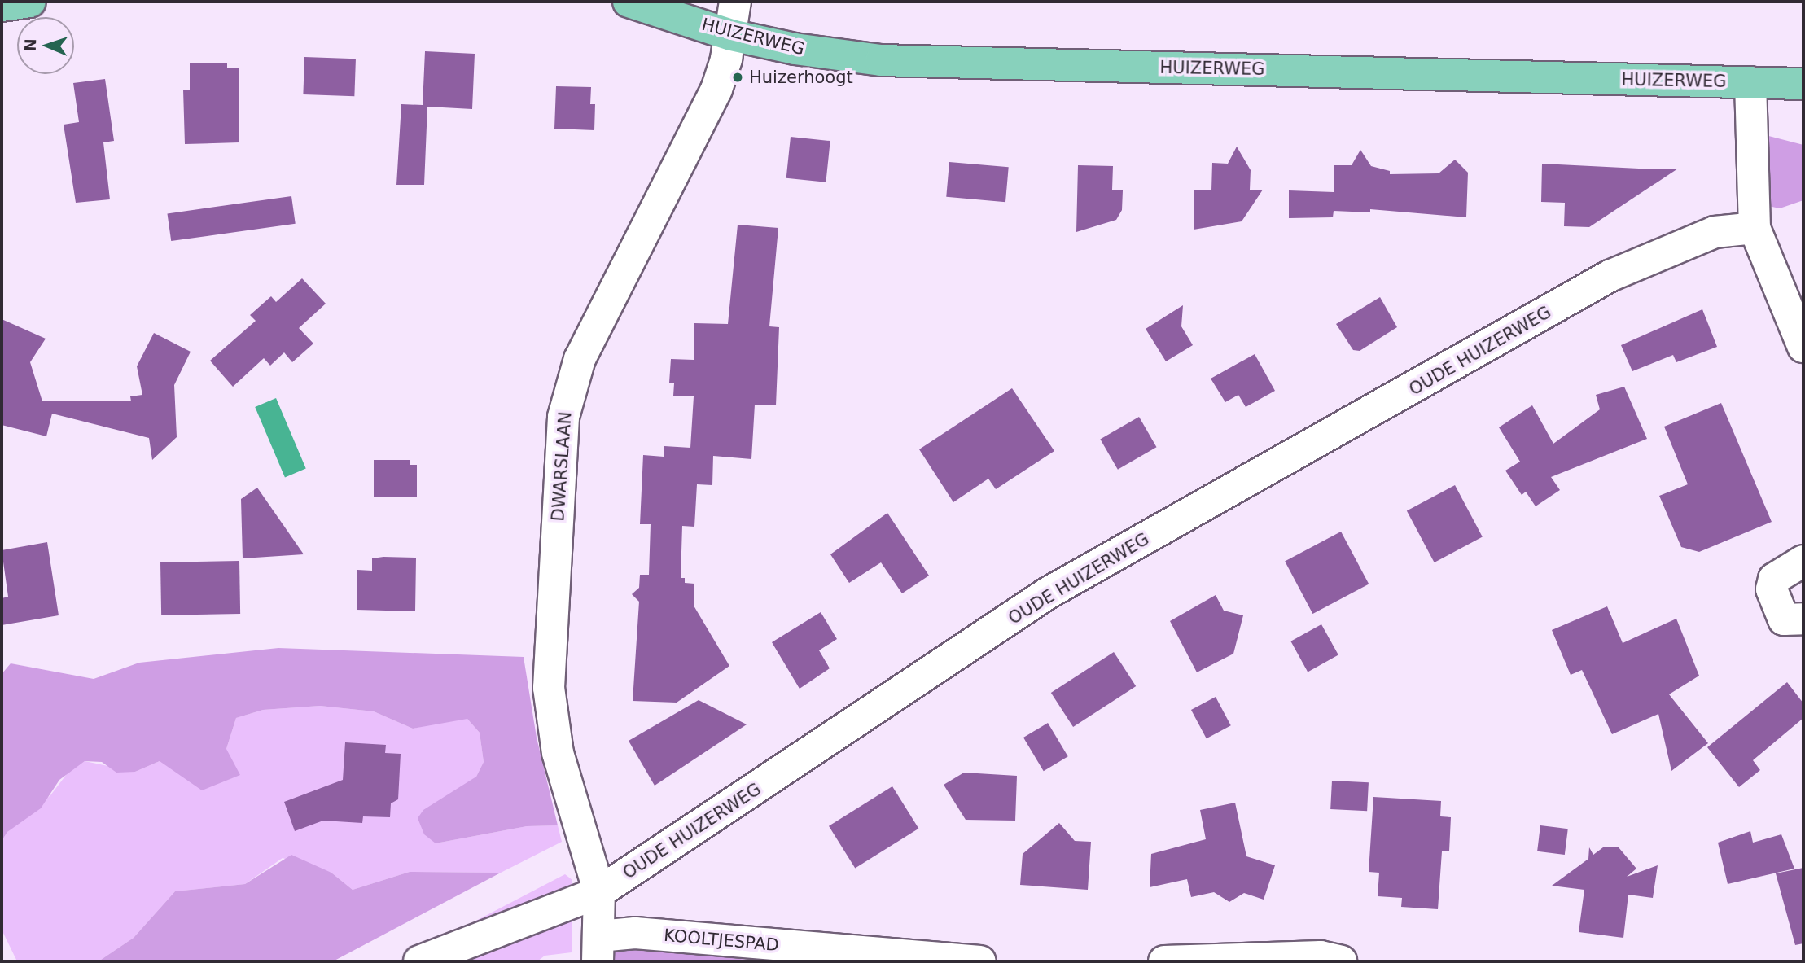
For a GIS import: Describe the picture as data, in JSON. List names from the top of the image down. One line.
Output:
{"streets":{"main road":["HUIZERWEG"],"street":["OUDE HUIZERWEG","DWARSLAAN","KOOLTJESPAD"]},"crossings":[["HUIZERWEG","DWARSLAAN"],["OUDE HUIZERWEG","DWARSLAAN"],["DWARSLAAN","KOOLTJESPAD"]],"places":["Huizerhoogt"],"north":"left"}
